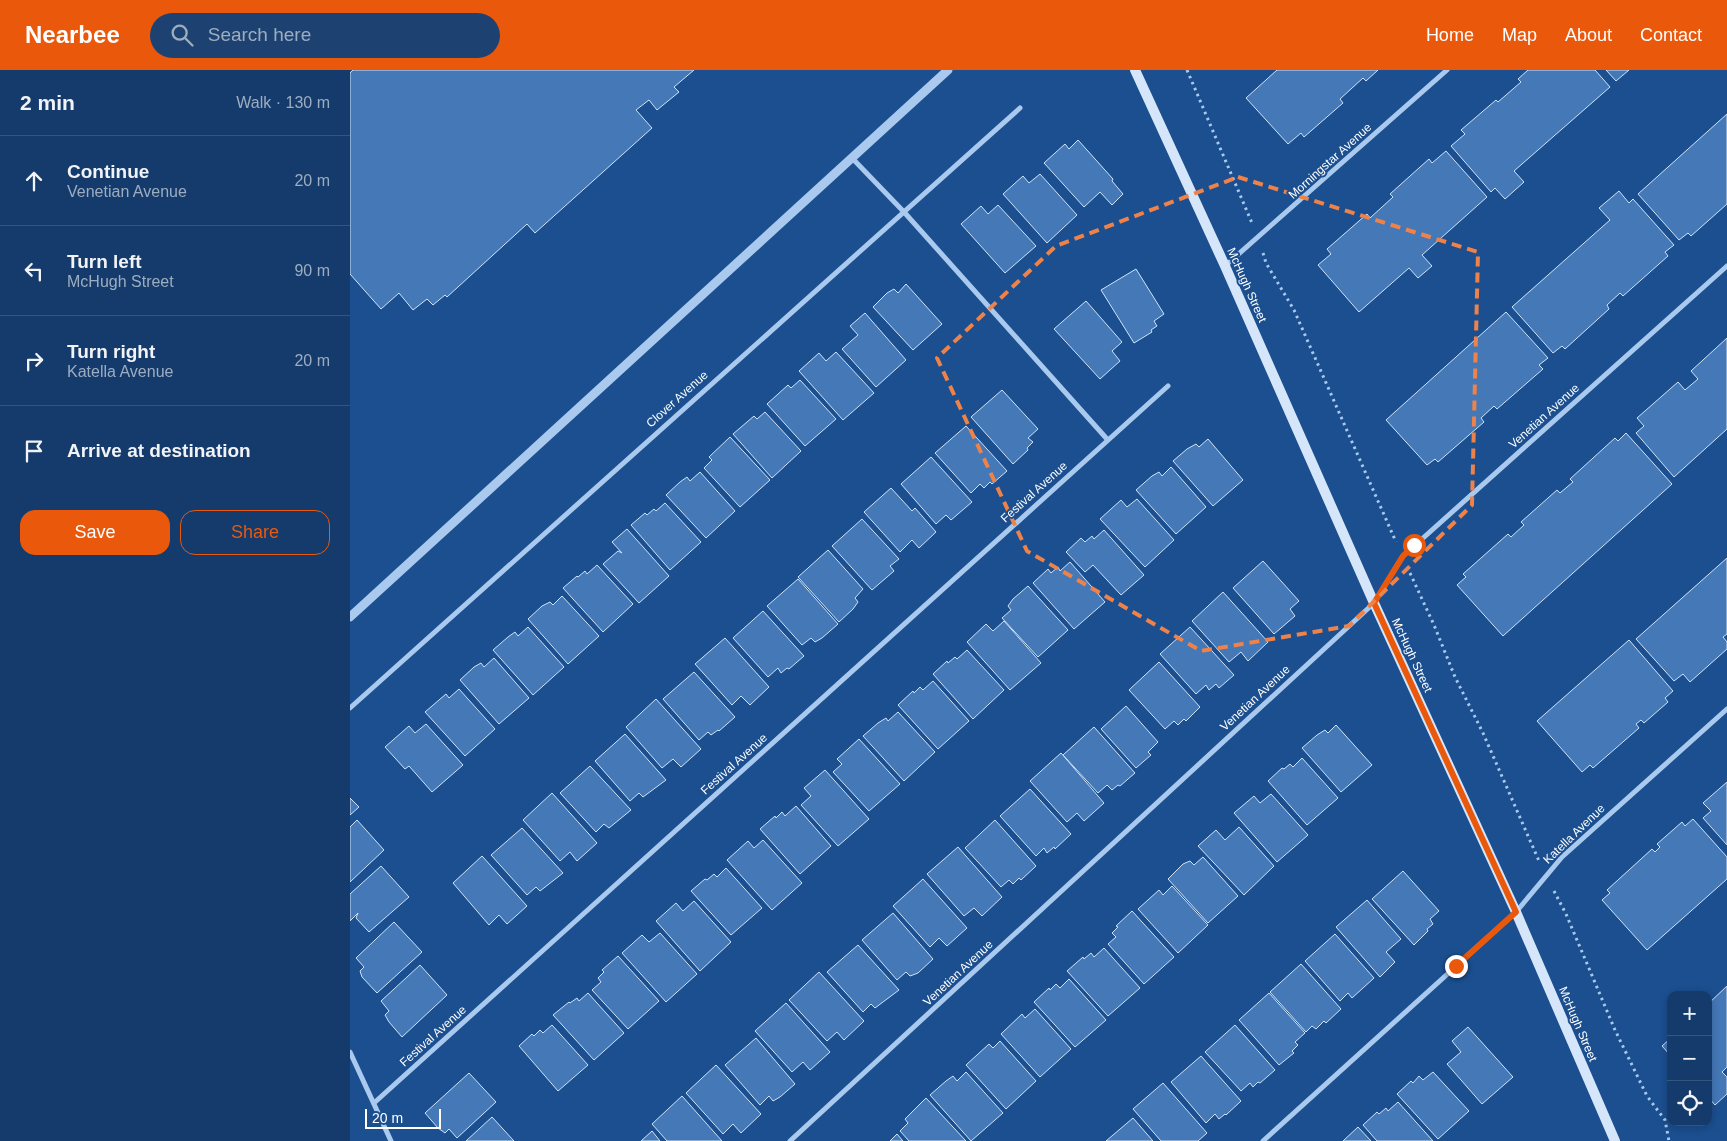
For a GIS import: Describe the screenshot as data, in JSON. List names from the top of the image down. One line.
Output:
{"streets":{"main road":["McHugh Street"],"street":["Morningstar Avenue","Clover Avenue","Venetian Avenue","Festival Avenue","Katella Avenue"]},"crossings":[["Morningstar Avenue","McHugh Street"],["McHugh Street","Venetian Avenue"],["McHugh Street","Katella Avenue"]],"scale_bar":"20 m","page":{"header":"Nearbee","search":"Search here","nav":["Home","Map","About","Contact"],"heading":["2 min","Walk · 130 m"],"list":[["Continue","Venetian Avenue","20 m"],["Turn left","McHugh Street","90 m"],["Turn right","Katella Avenue","20 m"],"Arrive at destination"],"buttons":["Save","Share"],"map_buttons":["+","−"],"scale":"20 m"}}
